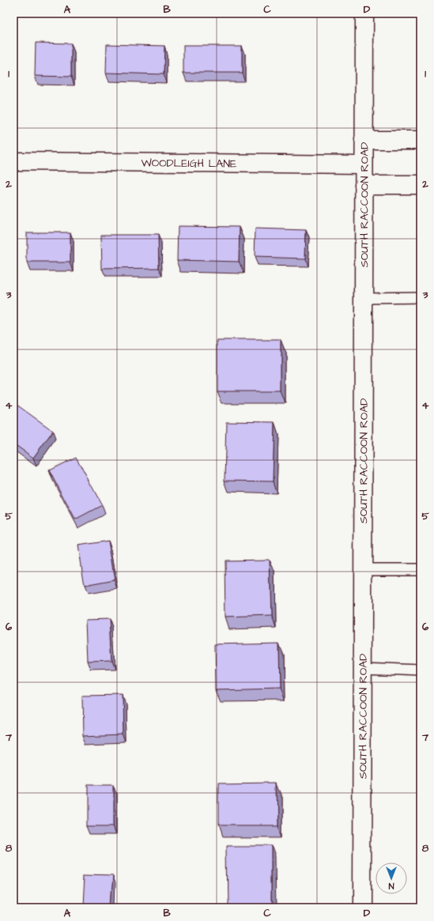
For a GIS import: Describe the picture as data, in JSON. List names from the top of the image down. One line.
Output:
{"streets":{"street":["WOODLEIGH LANE","SOUTH RACCOON ROAD"]},"crossings":[["WOODLEIGH LANE","SOUTH RACCOON ROAD"]],"north":"bottom","grid":{"columns":["A","B","C","D"],"rows":["1","2","3","4","5","6","7","8"]}}
